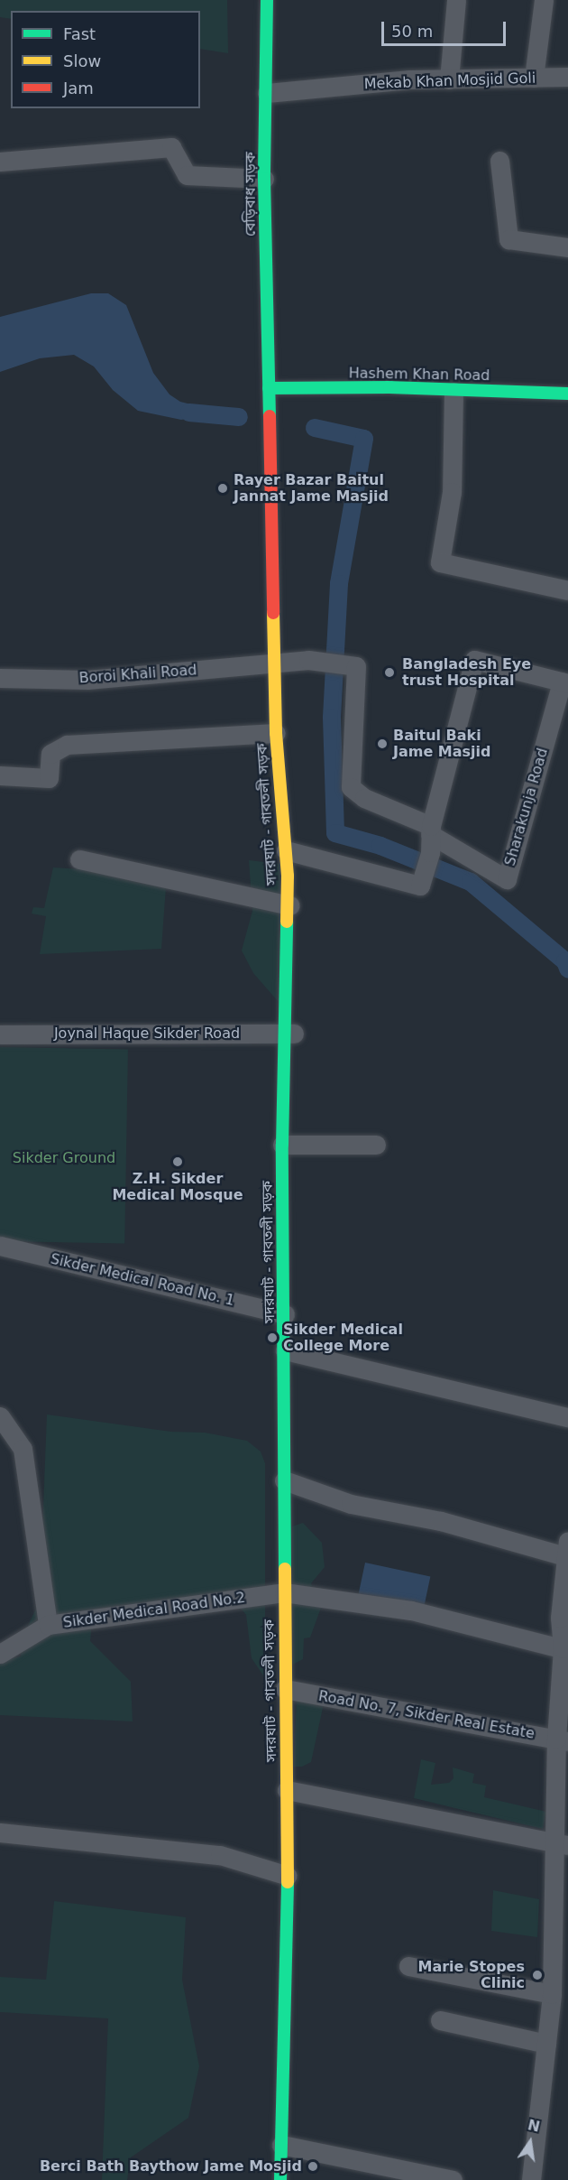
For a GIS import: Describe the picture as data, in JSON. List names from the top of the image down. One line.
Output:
{"streets":{"main road":["বেড়িবাধ সড়ক","Hashem Khan Road","সদরঘাট - গাবতলী সড়ক"],"street":["Mekab Khan Mosjid Goli","Boroi Khali Road","Sharakunja Road","Joynal Haque Sikder Road","Sikder Medical Road No. 1","Sikder Medical Road No.2","Road No. 7, Sikder Real Estate"]},"crossings":[["Mekab Khan Mosjid Goli","বেড়িবাধ সড়ক"],["বেড়িবাধ সড়ক","Hashem Khan Road"],["বেড়িবাধ সড়ক","সদরঘাট - গাবতলী সড়ক"],["Hashem Khan Road","সদরঘাট - গাবতলী সড়ক"],["Boroi Khali Road","Sharakunja Road"],["Boroi Khali Road","সদরঘাট - গাবতলী সড়ক"],["Sharakunja Road","সদরঘাট - গাবতলী সড়ক"],["সদরঘাট - গাবতলী সড়ক","Joynal Haque Sikder Road"],["সদরঘাট - গাবতলী সড়ক","Sikder Medical Road No. 1"],["সদরঘাট - গাবতলী সড়ক","Sikder Medical Road No.2"],["সদরঘাট - গাবতলী সড়ক","Road No. 7, Sikder Real Estate"]],"parks":["Sikder Ground"],"places":["Rayer Bazar Baitul Jannat Jame Masjid","Bangladesh Eye trust Hospital","Baitul Baki Jame Masjid","Z.H. Sikder Medical Mosque","Sikder Medical College More","Marie Stopes Clinic","Berci Bath Baythow Jame Mosjid"],"legend":["Fast","Slow","Jam"],"scale_bar":"50 m","north":"top"}
